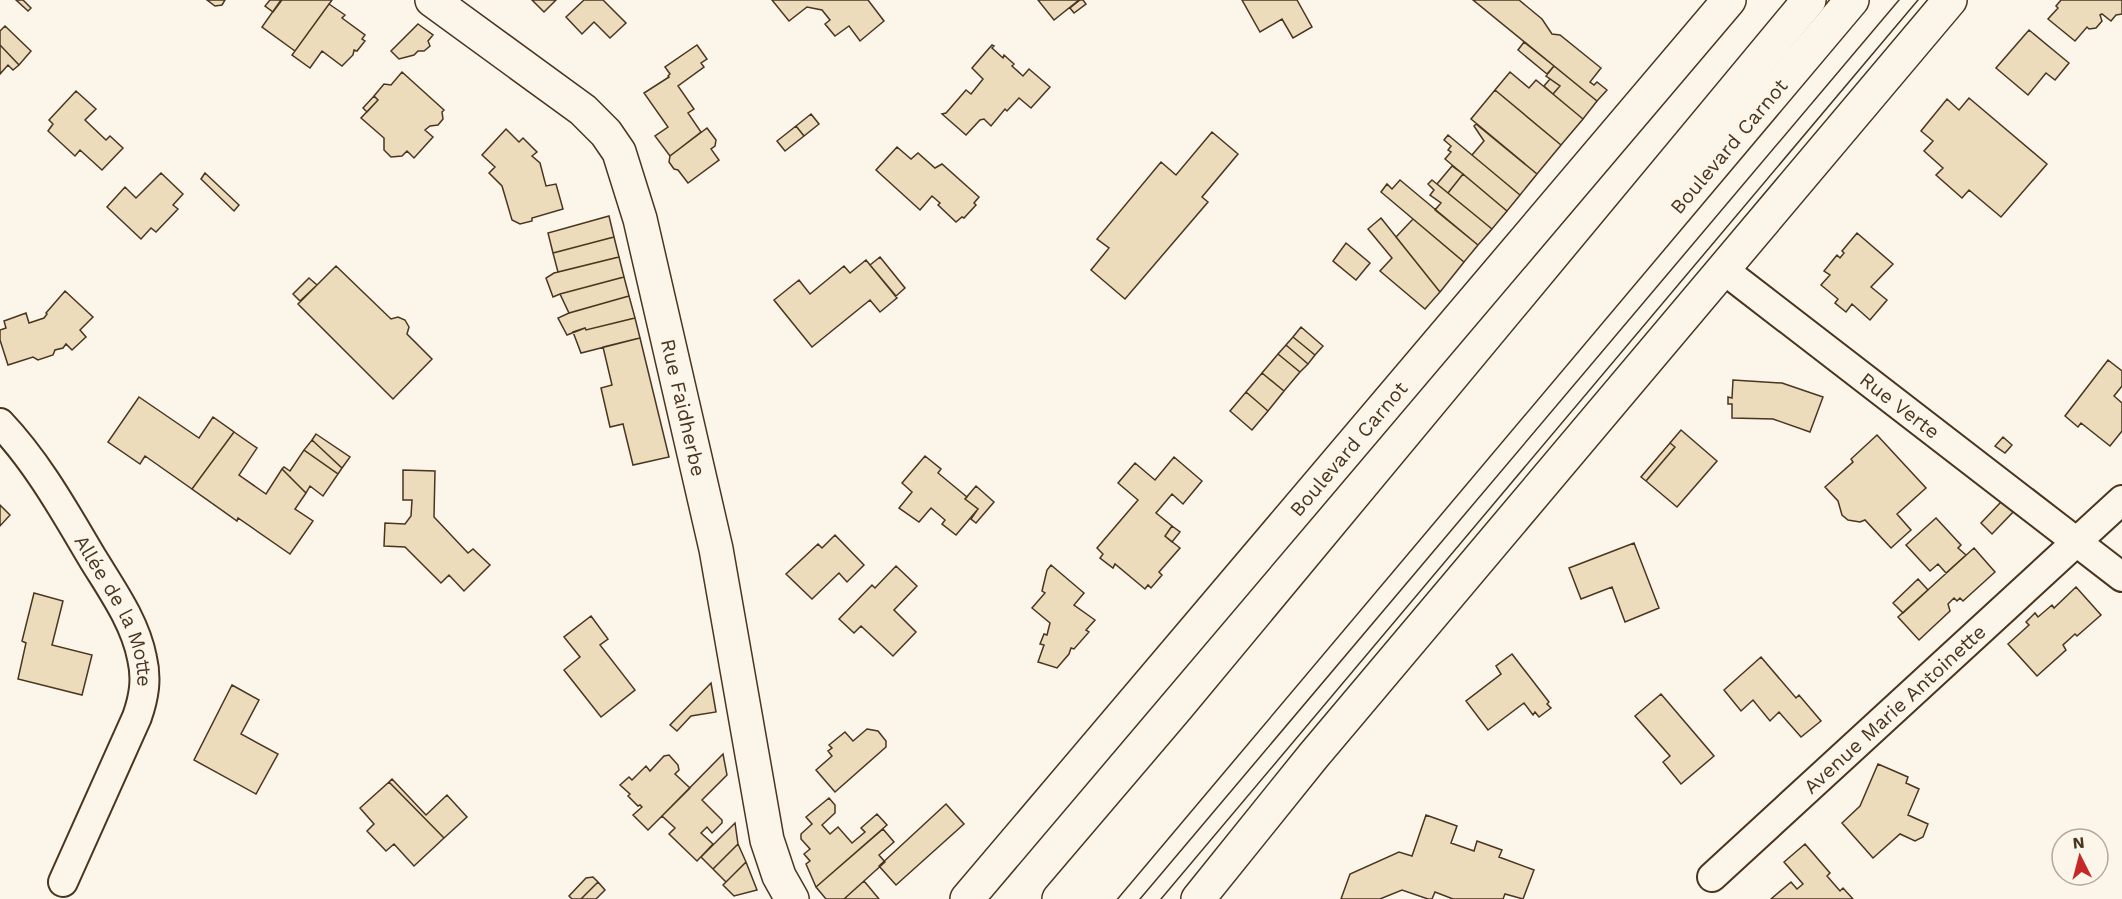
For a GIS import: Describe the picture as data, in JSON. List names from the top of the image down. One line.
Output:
{"streets":{"street":["Boulevard Carnot","Rue Verte","Rue Faidherbe","Allée de la Motte","Avenue Marie Antoinette"]},"crossings":[["Rue Verte","Avenue Marie Antoinette"]],"north":"top"}
